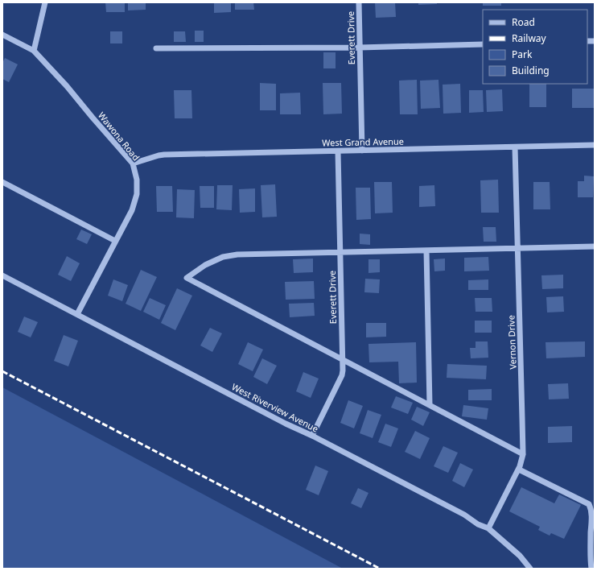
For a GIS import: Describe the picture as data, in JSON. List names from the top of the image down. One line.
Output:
{"streets":{"street":["Everett Drive","Wawona Road","West Grand Avenue","Vernon Drive","West Riverview Avenue"]},"crossings":[["Everett Drive","West Grand Avenue"],["Everett Drive","West Riverview Avenue"],["Wawona Road","West Grand Avenue"],["Wawona Road","West Riverview Avenue"],["West Grand Avenue","Vernon Drive"],["Vernon Drive","West Riverview Avenue"]],"legend":["Road","Railway","Park","Building"]}
